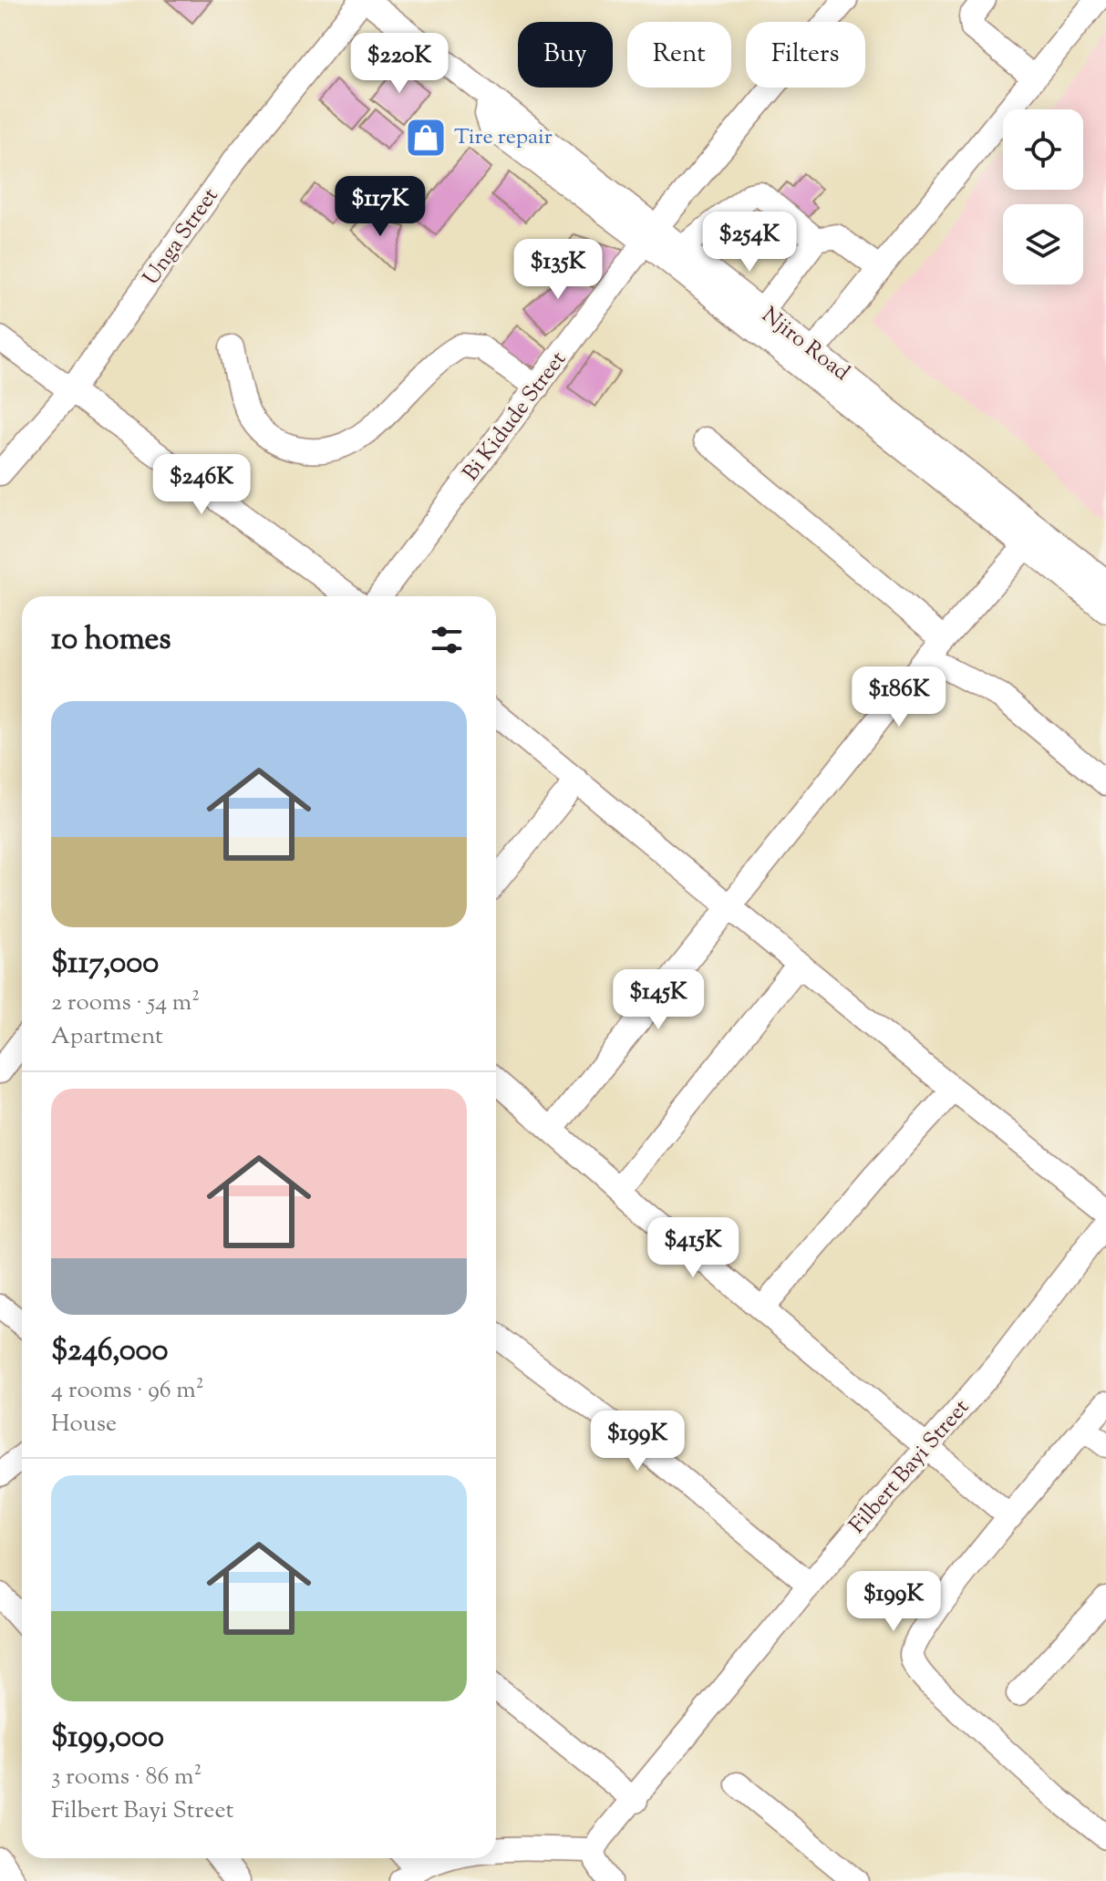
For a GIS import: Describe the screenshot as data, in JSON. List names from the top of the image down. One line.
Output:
{"streets":{"street":["Unga Street","Njiro Road","Bi Kidude Street","Filbert Bayi Street"]},"crossings":[["Unga Street","Njiro Road"],["Njiro Road","Bi Kidude Street"]],"places":{"shop":["Tire repair"]},"page":{"chip":["Buy","Rent","Filters"],"price":["$220K","$117K","$254K","$135K","$246K","$186K","$145K","$415K","$199K","$199K"],"heading":"10 homes","list":[{"name":"$117,000","note":"2 rooms · 54 m² · Apartment"},{"name":"$246,000","note":"4 rooms · 96 m² · House"},{"name":"$199,000","note":"3 rooms · 86 m² · Filbert Bayi Street"}]}}
